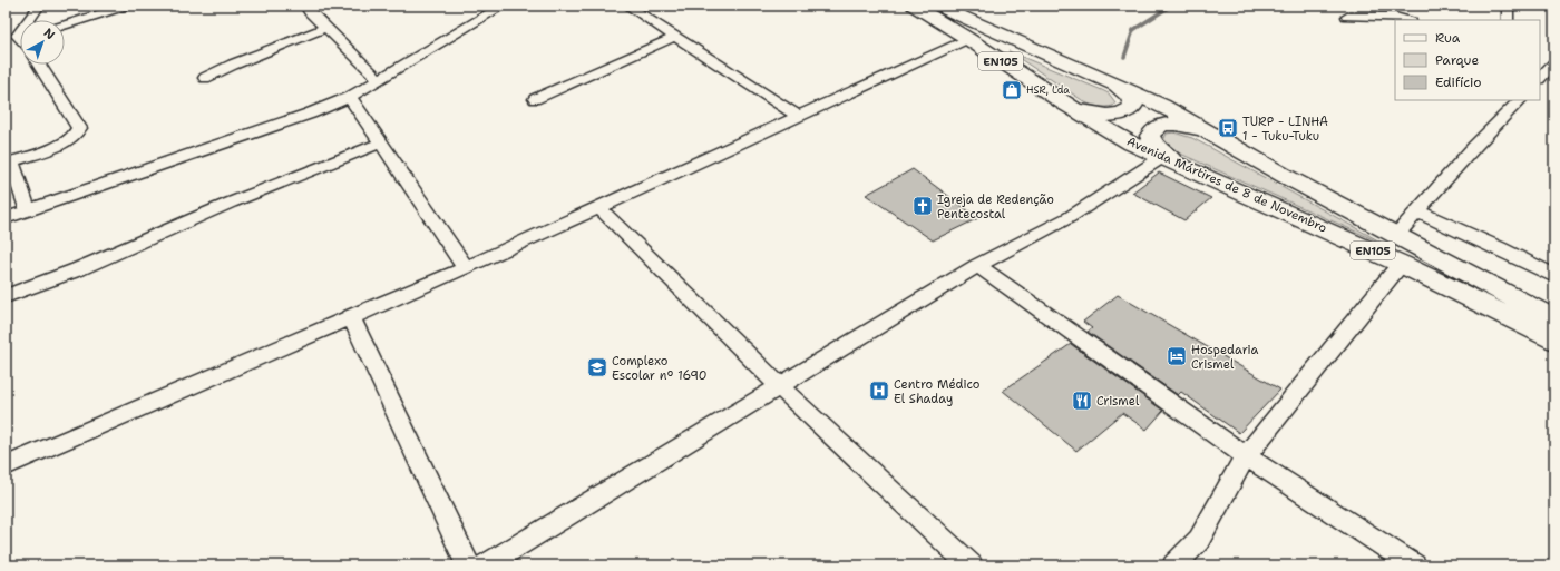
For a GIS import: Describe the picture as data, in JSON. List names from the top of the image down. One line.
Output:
{"streets":{"main road":["EN105","Avenida Mártires de 8 de Novembro"]},"places":{"shop":["HSR, Lda"],"bus stop":["TURP - LINHA 1 - Tuku-Tuku"],"church":["Igreja de Redenção Pentecostal"],"hotel":["Hospedaria Crismel"],"school or university":["Complexo Escolar nº 1690"],"hospital":["Centro Médico El Shaday"],"restaurant":["Crismel"]},"legend":["Rua","Parque","Edifício"],"north":"top right"}
